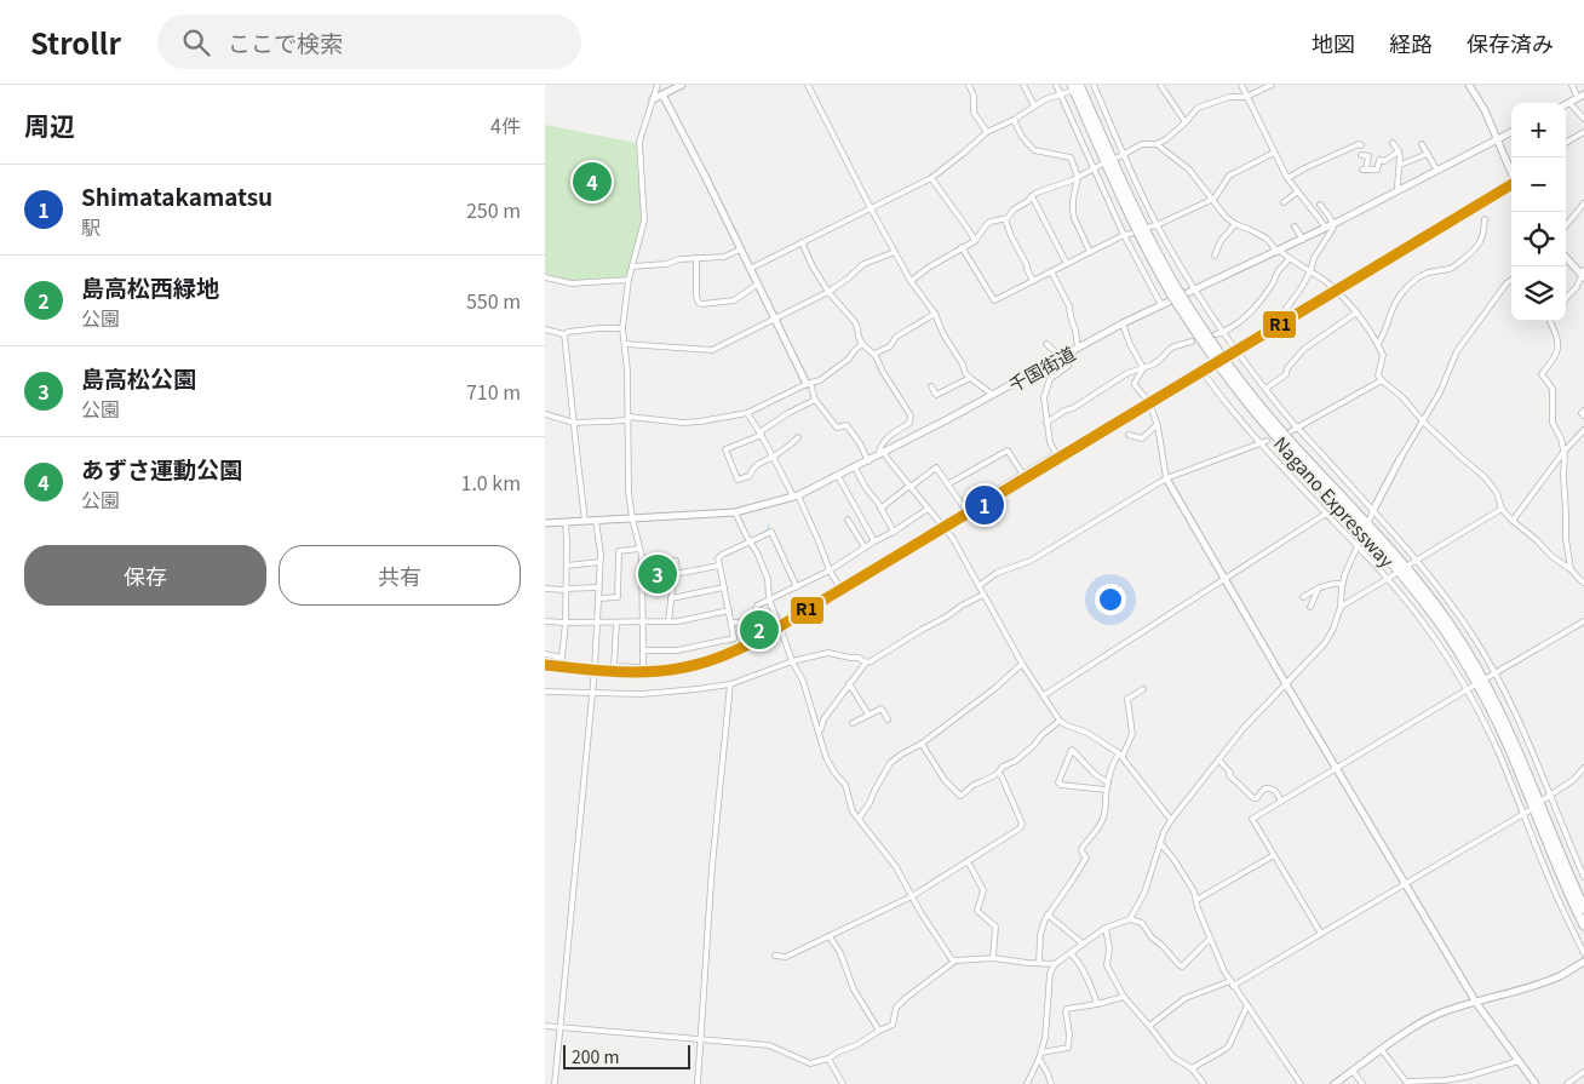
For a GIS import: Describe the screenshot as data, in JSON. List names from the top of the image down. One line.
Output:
{"streets":{"highway":["Nagano Expressway"],"street":["千国街道"]},"lines":["transit line R1"],"scale_bar":"200 m","page":{"header":"Strollr","search":"ここで検索","nav":["地図","経路","保存済み"],"heading":["周辺","4件"],"map_buttons":["+","−"],"pins":["4","1","3","2"],"list":[{"mark":"1","name":"Shimatakamatsu","note":"駅","value":"250 m"},{"mark":"2","name":"島高松西緑地","note":"公園","value":"550 m"},{"mark":"3","name":"島高松公園","note":"公園","value":"710 m"},{"mark":"4","name":"あずさ運動公園","note":"公園","value":"1.0 km"}],"buttons":["保存","共有"],"scale":"200 m"}}
